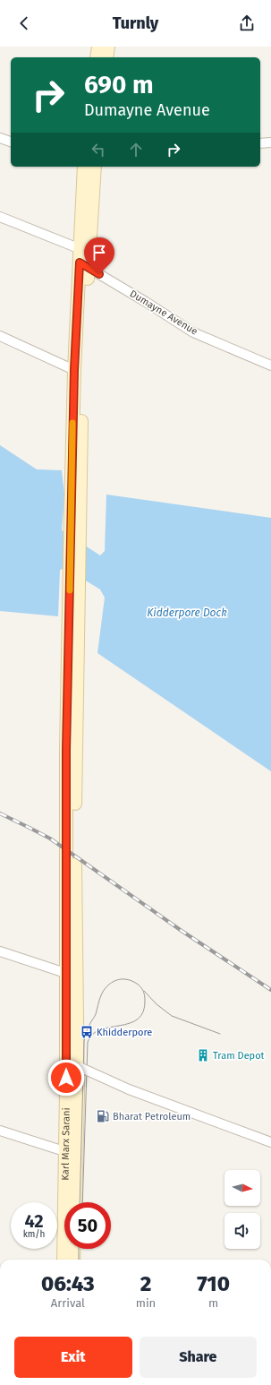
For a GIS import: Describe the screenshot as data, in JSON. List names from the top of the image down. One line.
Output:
{"streets":{"main road":["Karl Marx Sarani"],"street":["Dumayne Avenue"]},"crossings":[["Dumayne Avenue","Karl Marx Sarani"]],"water":["Kidderpore Dock"],"places":{"bus stop":["Khidderpore"],"building":["Tram Depot"],"fuel station":["Bharat Petroleum"]},"north":"right","page":{"header":"Turnly","turn":["690 m","Dumayne Avenue"],"speed":"42 km/h","limit":"50","eta":["06:43","Arrival","2","min","710","m"],"buttons":["Exit","Share"]}}
